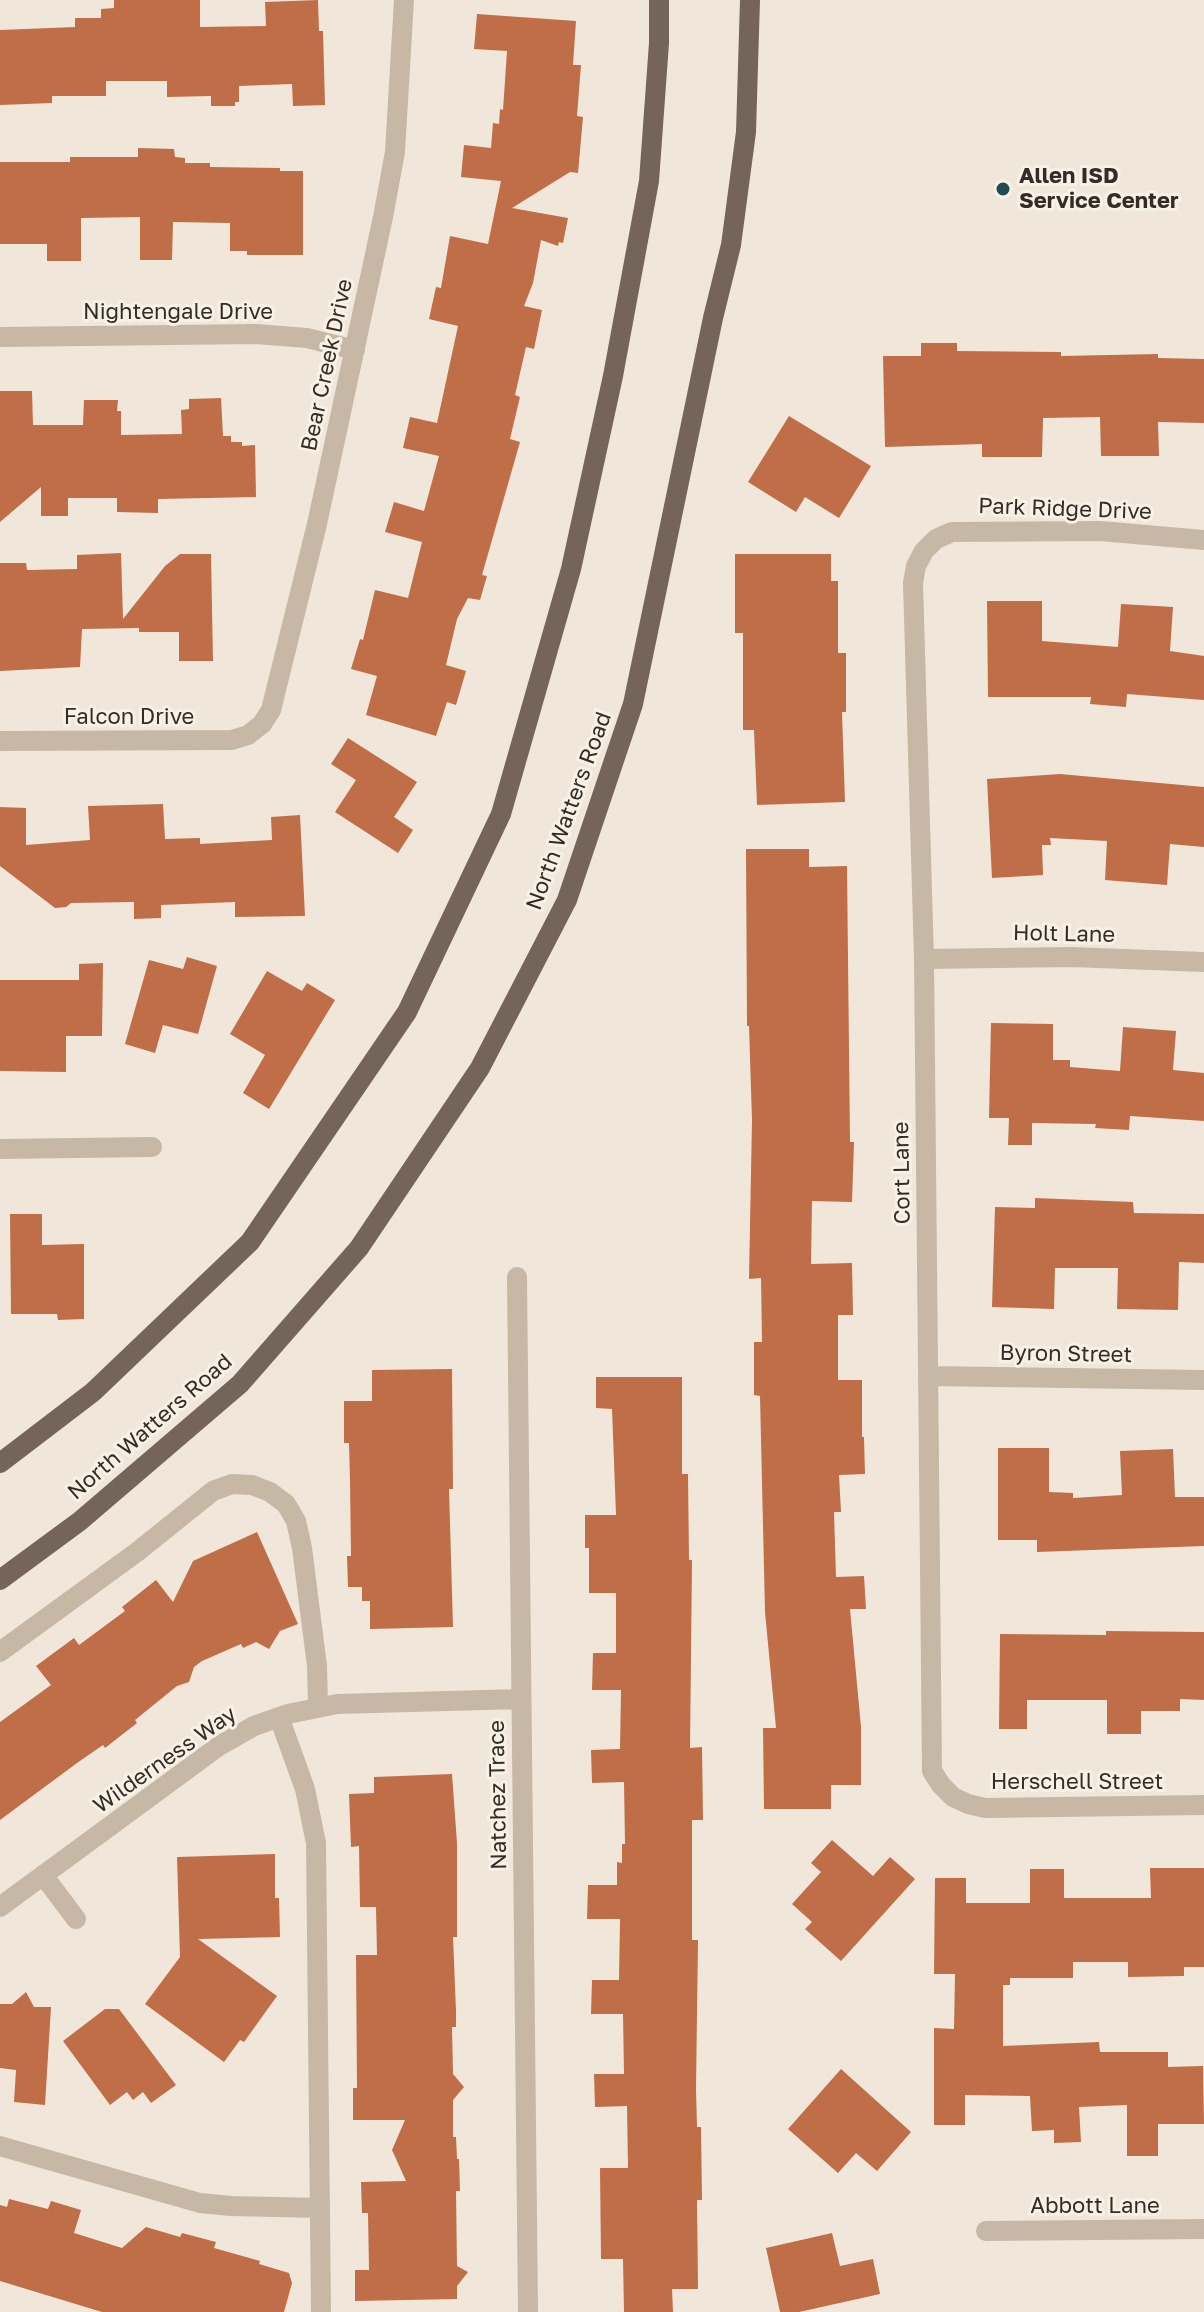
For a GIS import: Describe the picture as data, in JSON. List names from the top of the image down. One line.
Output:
{"streets":{"main road":["North Watters Road"],"street":["Nightengale Drive","Bear Creek Drive","Park Ridge Drive","Falcon Drive","Holt Lane","Cort Lane","Byron Street","Wilderness Way","Herschell Street","Natchez Trace","Abbott Lane"]},"crossings":[["Nightengale Drive","Bear Creek Drive"],["Bear Creek Drive","Falcon Drive"],["Park Ridge Drive","Cort Lane"],["Holt Lane","Cort Lane"],["Cort Lane","Byron Street"],["Cort Lane","Herschell Street"],["Wilderness Way","Natchez Trace"]],"places":["Allen ISD Service Center"]}
